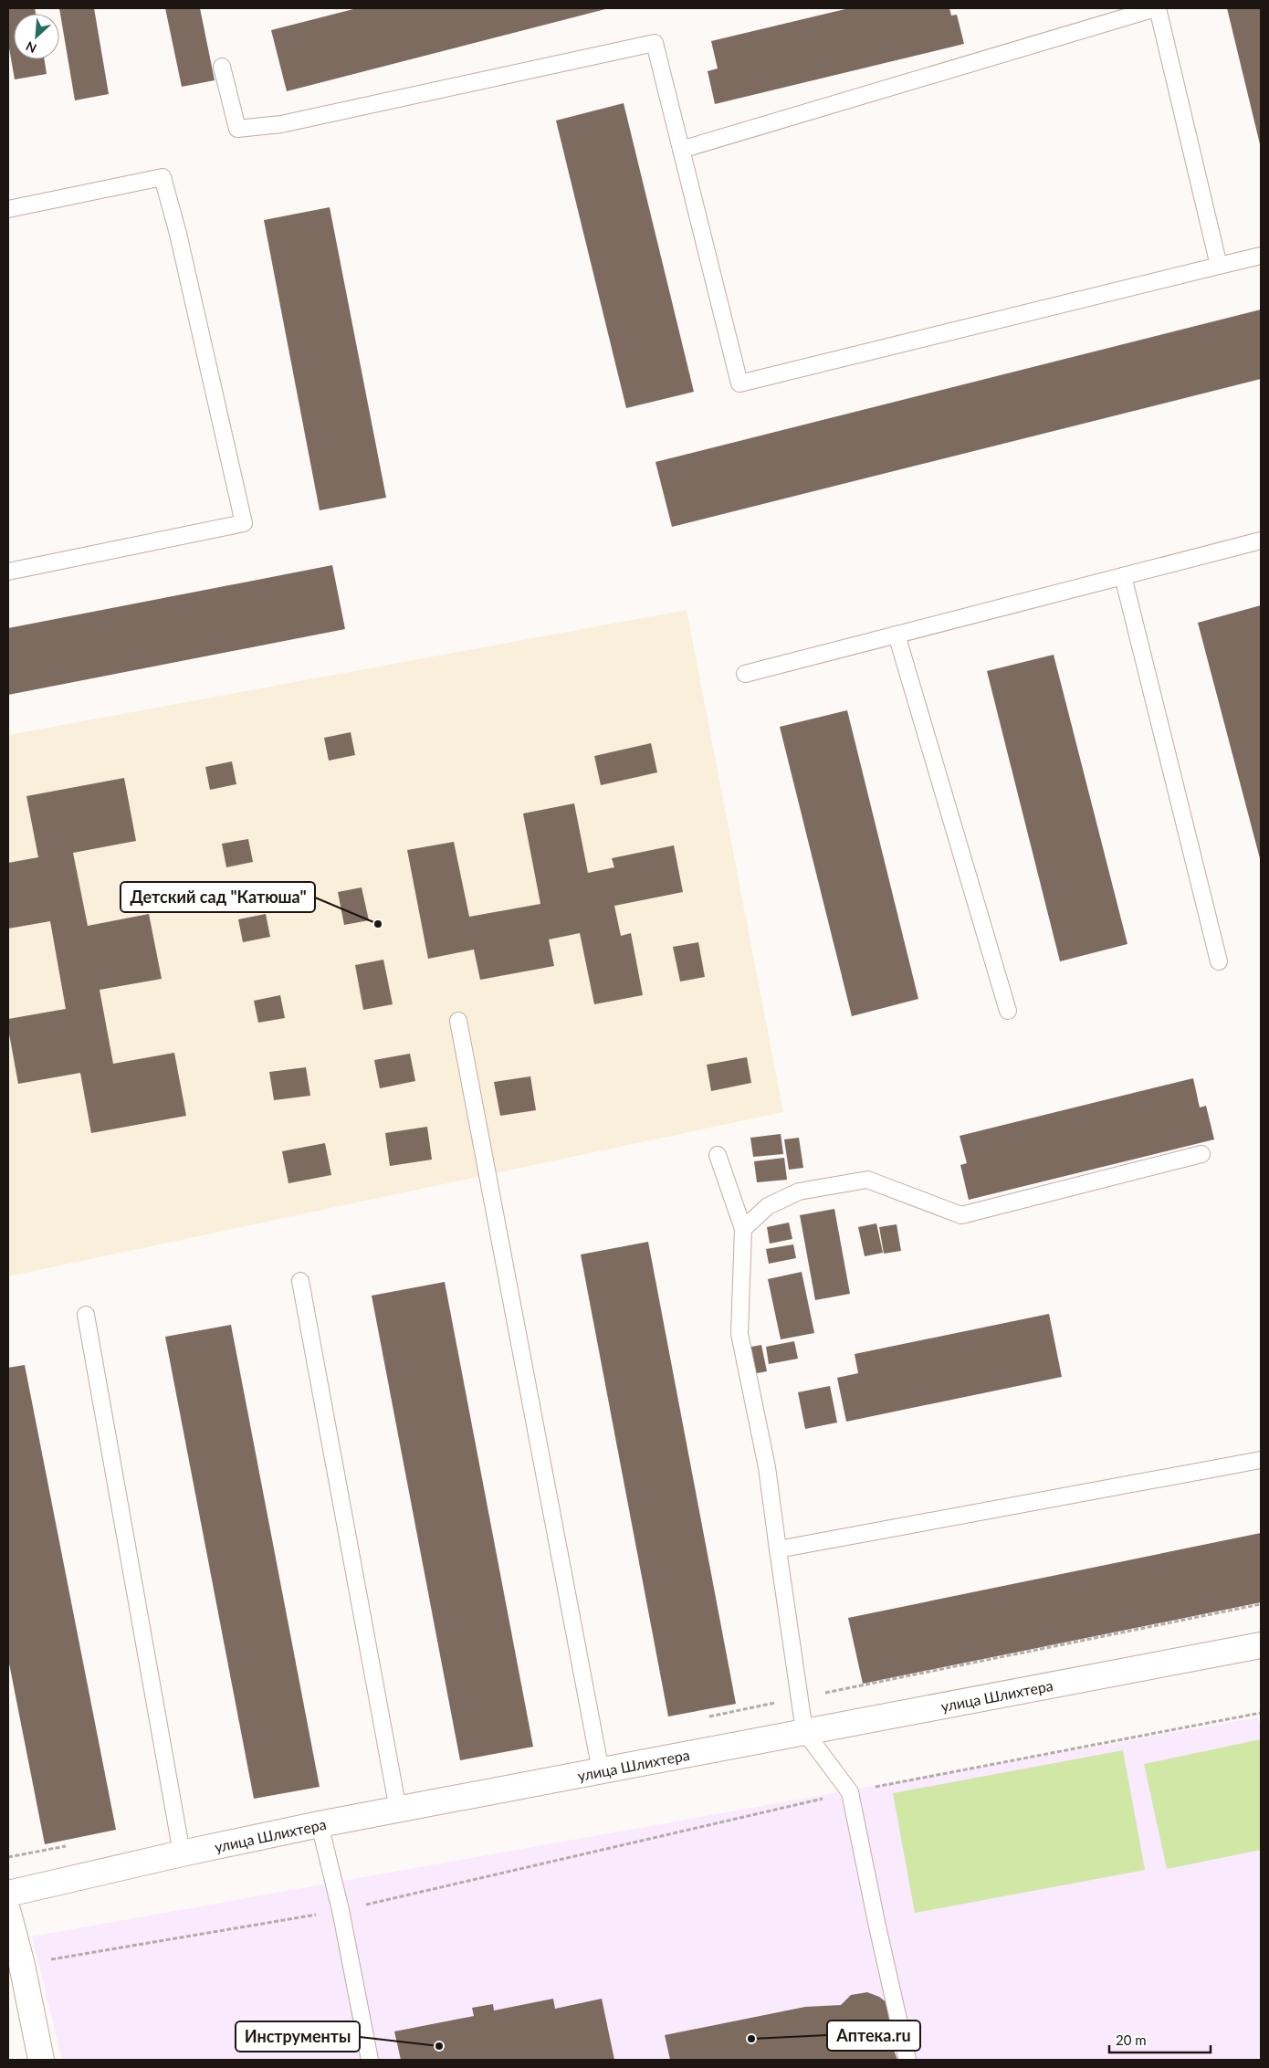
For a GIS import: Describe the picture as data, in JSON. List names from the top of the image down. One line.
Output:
{"streets":{"street":["улица Шлихтера"]},"places":["Детский сад \"Катюша\"","Аптека.ru","Инструменты"],"scale_bar":"20 m","north":"bottom left"}
